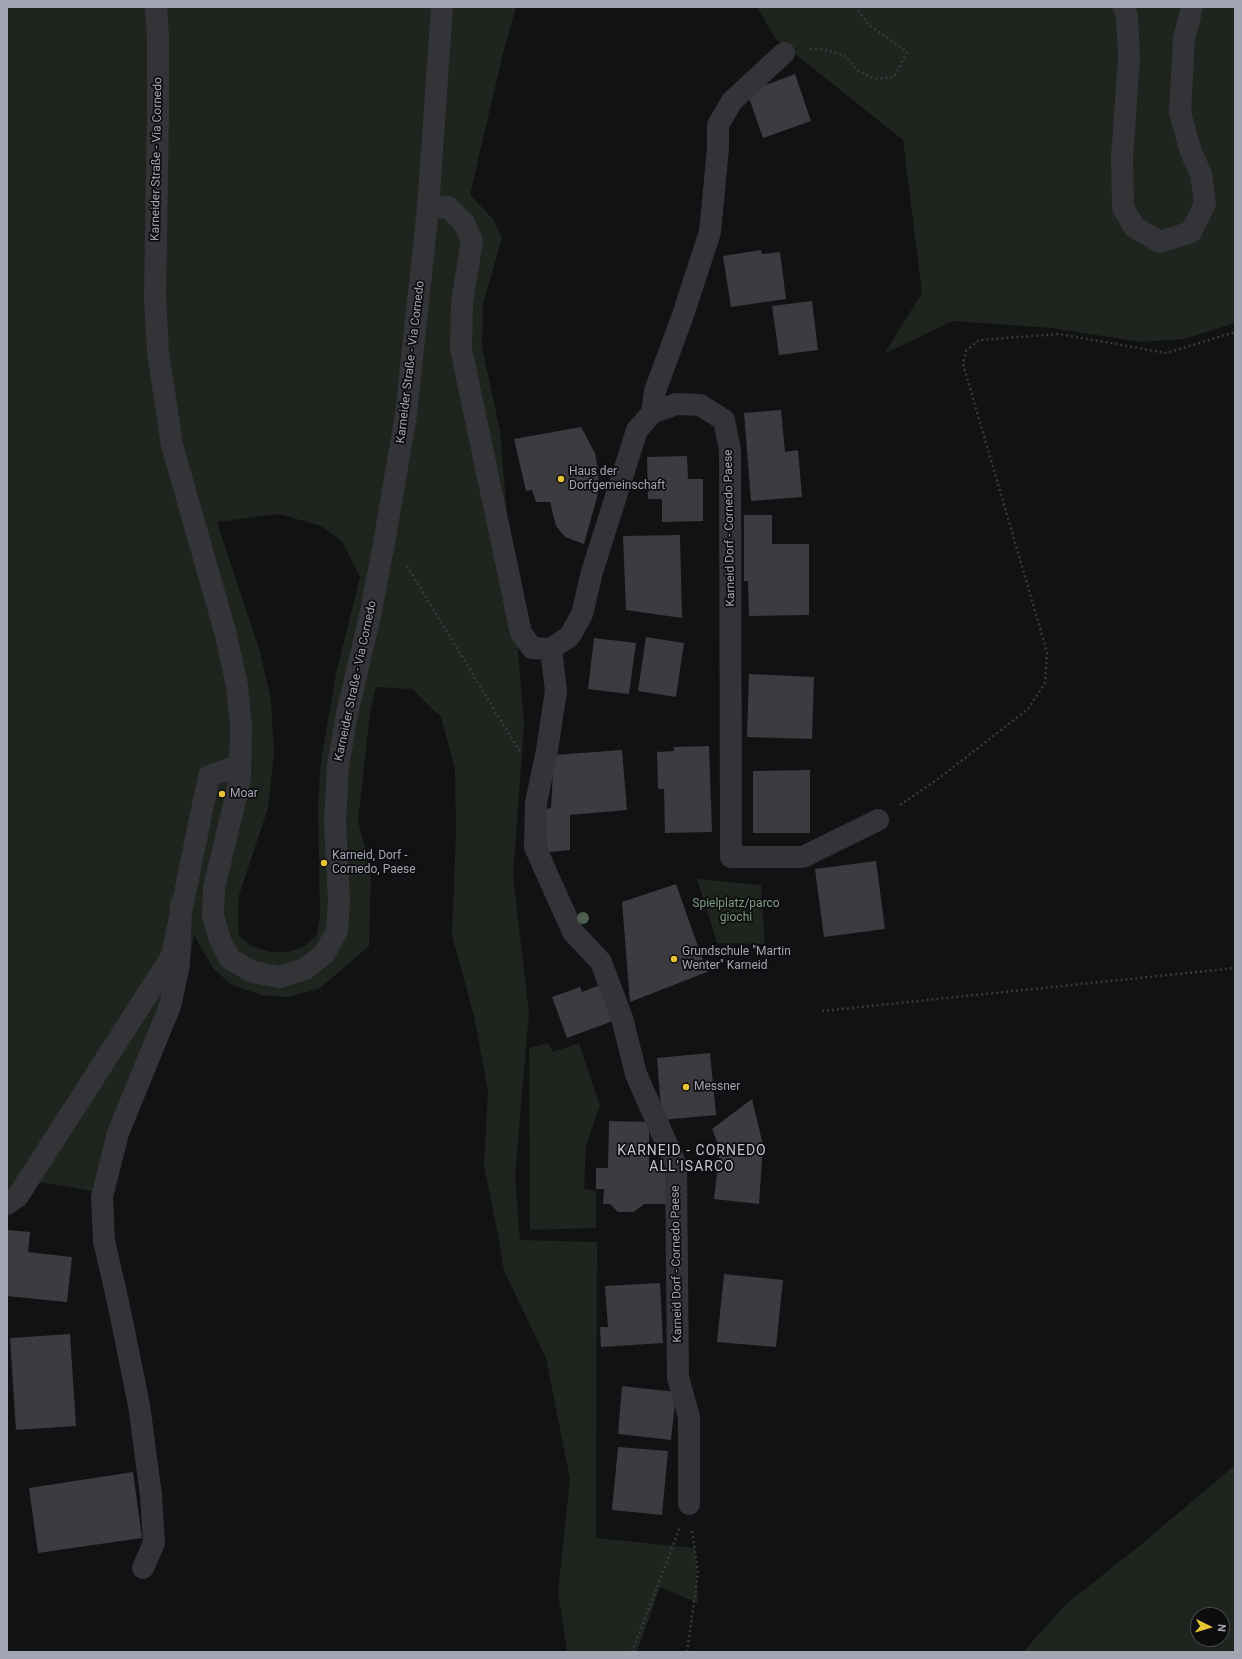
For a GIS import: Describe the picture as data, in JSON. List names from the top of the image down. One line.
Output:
{"streets":{"street":["Karneider Straße - Via Cornedo","Karneid Dorf - Cornedo Paese"]},"districts":["KARNEID - CORNEDO ALL'ISARCO"],"parks":["Spielplatz/parco giochi"],"places":["Haus der Dorfgemeinschaft","Moar","Karneid, Dorf - Cornedo, Paese","Grundschule \"Martin Wenter\" Karneid","Messner"],"north":"right"}
